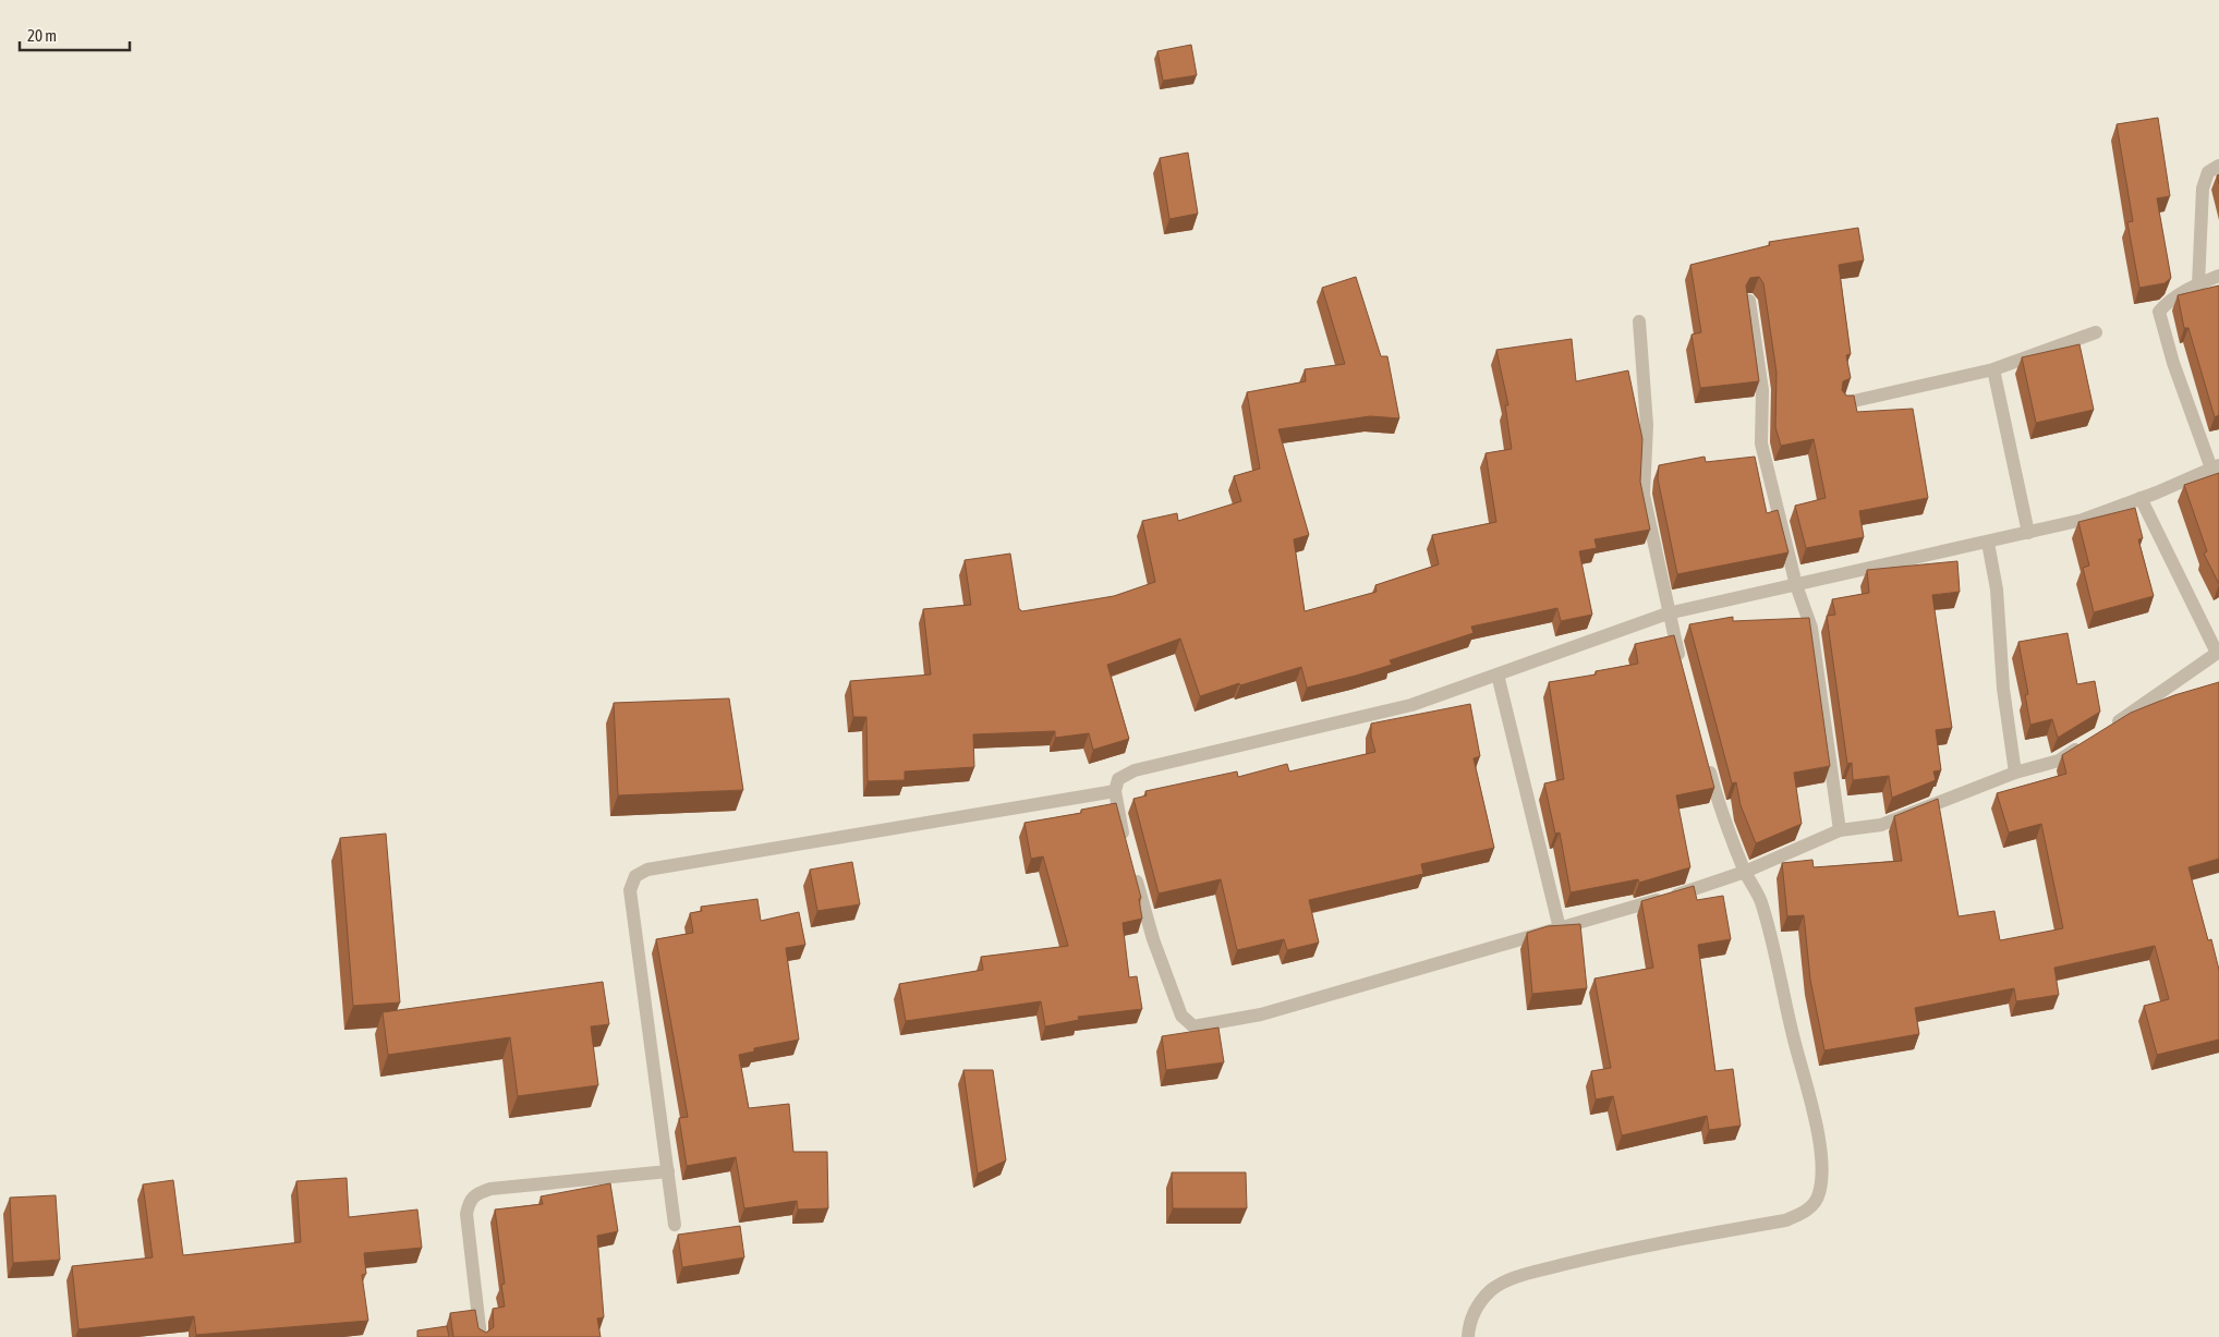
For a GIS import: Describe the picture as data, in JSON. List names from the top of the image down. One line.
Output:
{"scale_bar":"20 m"}
